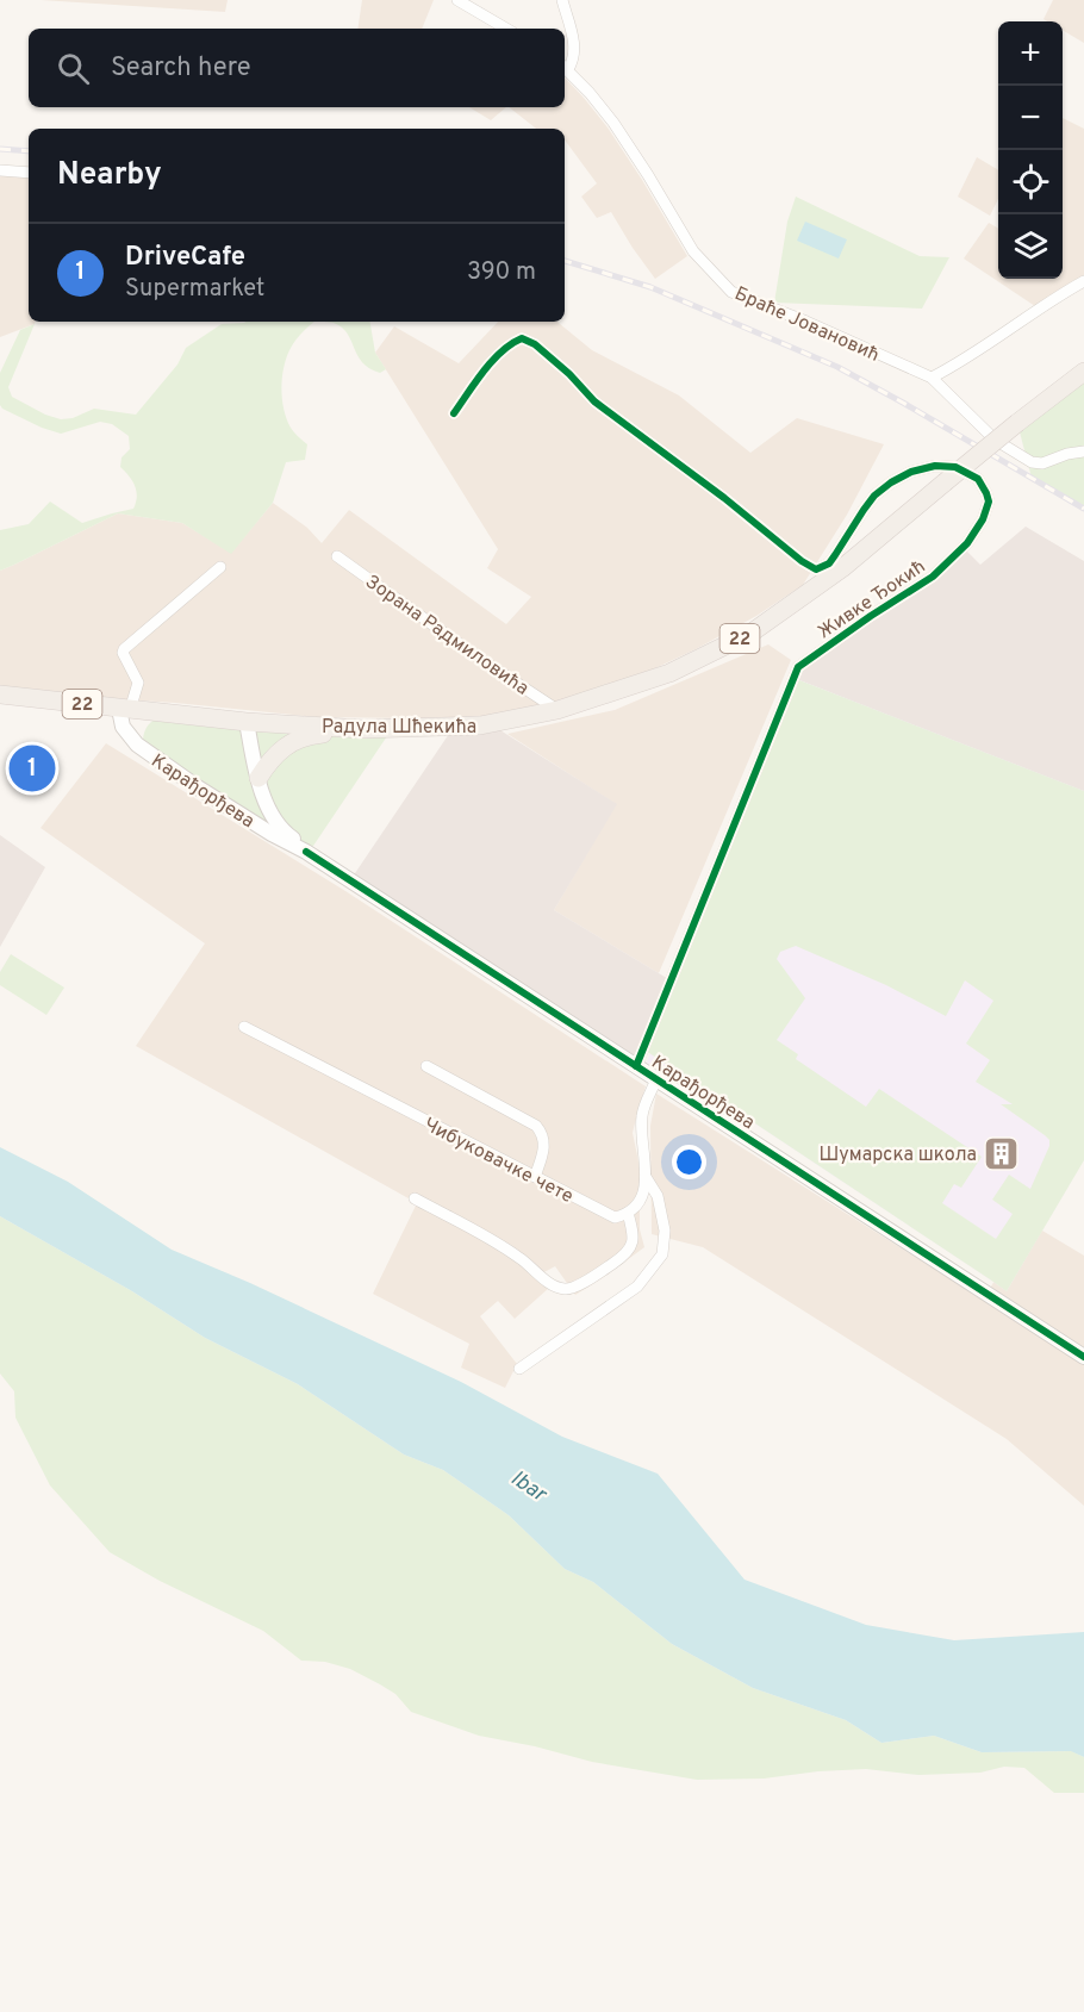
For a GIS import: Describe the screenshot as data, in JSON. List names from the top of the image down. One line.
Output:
{"streets":{"main road":["22","Радула Шћекића"],"street":["Браће Јовановић","Живке Ђокић","Зорана Радмиловића","Карађорђева","Чибуковачке чете"]},"crossings":[["Живке Ђокић","Карађорђева"],["Зорана Радмиловића","Радула Шћекића"],["Радула Шћекића","Карађорђева"]],"water":["Ibar"],"places":{"building":["Шумарска школа"]},"page":{"map_buttons":["+","−"],"search":"Search here","heading":"Nearby","list":[{"mark":"1","name":"DriveCafe","note":"Supermarket","value":"390 m"}],"pins":"1"}}
